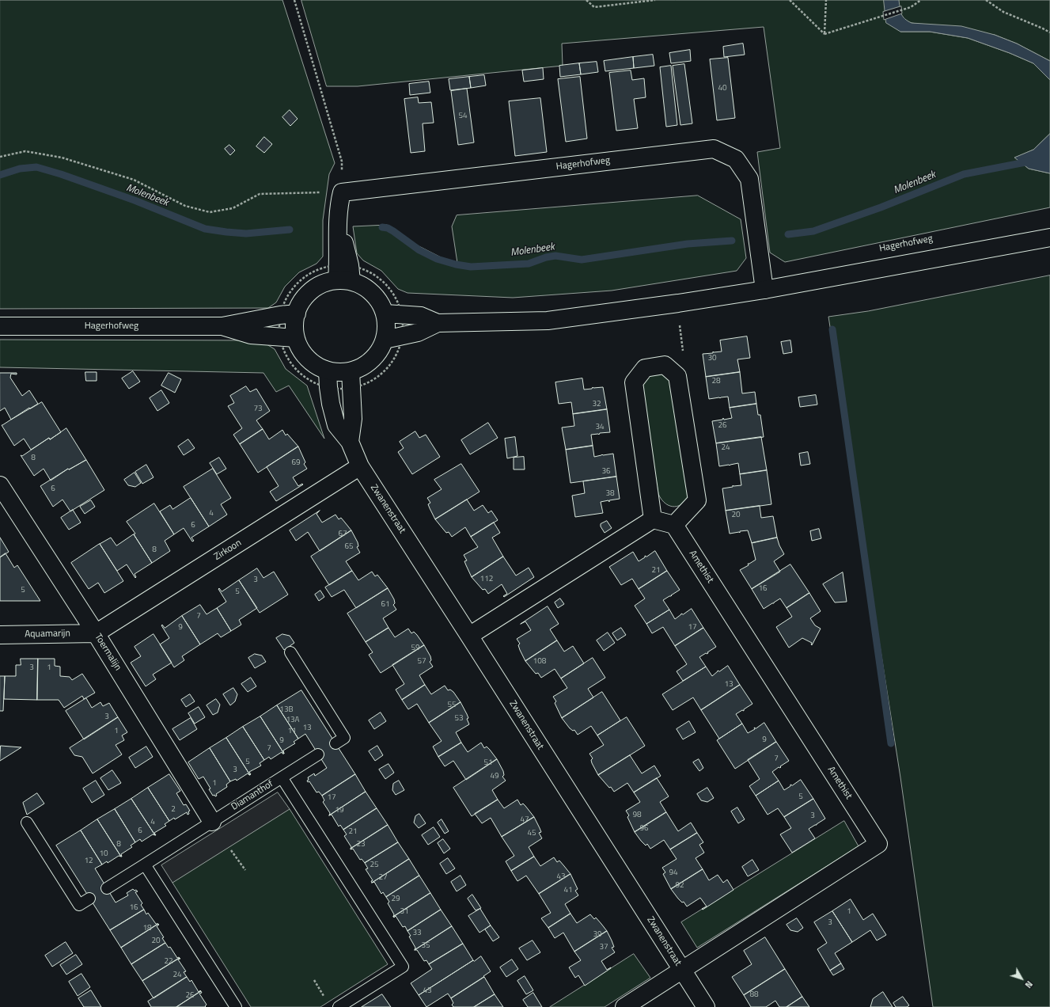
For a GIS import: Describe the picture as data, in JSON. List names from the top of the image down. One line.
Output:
{"streets":{"street":["Hagerhofweg","Zwanenstraat","Zirkoon","Amethist","Aquamarijn","Toermalijn"],"lane":["Diamanthof"]},"crossings":[["Zwanenstraat","Zirkoon"],["Zwanenstraat","Amethist"],["Zirkoon","Aquamarijn"],["Zirkoon","Toermalijn"],["Aquamarijn","Toermalijn"],["Toermalijn","Diamanthof"]],"water":["Molenbeek"],"house_numbers":["40","54","30","28","32","73","26","34","24","8","69","36","6","38","4","20","6","67","65","8","21","112","3","16","5","5","61","7","9","17","59","57","108","3","1","13","55","13B","3","53","13A","13","1","11","9","9","7","7","5","51","3","49","1","5","17","2","19","98","3","47","4","96","6","21","45","8","23","10","12","25","94","43","27","92","41","29","16","31","1","3","18","33","39","20","35","37","22","24","43","88","26"],"north":"bottom right"}
